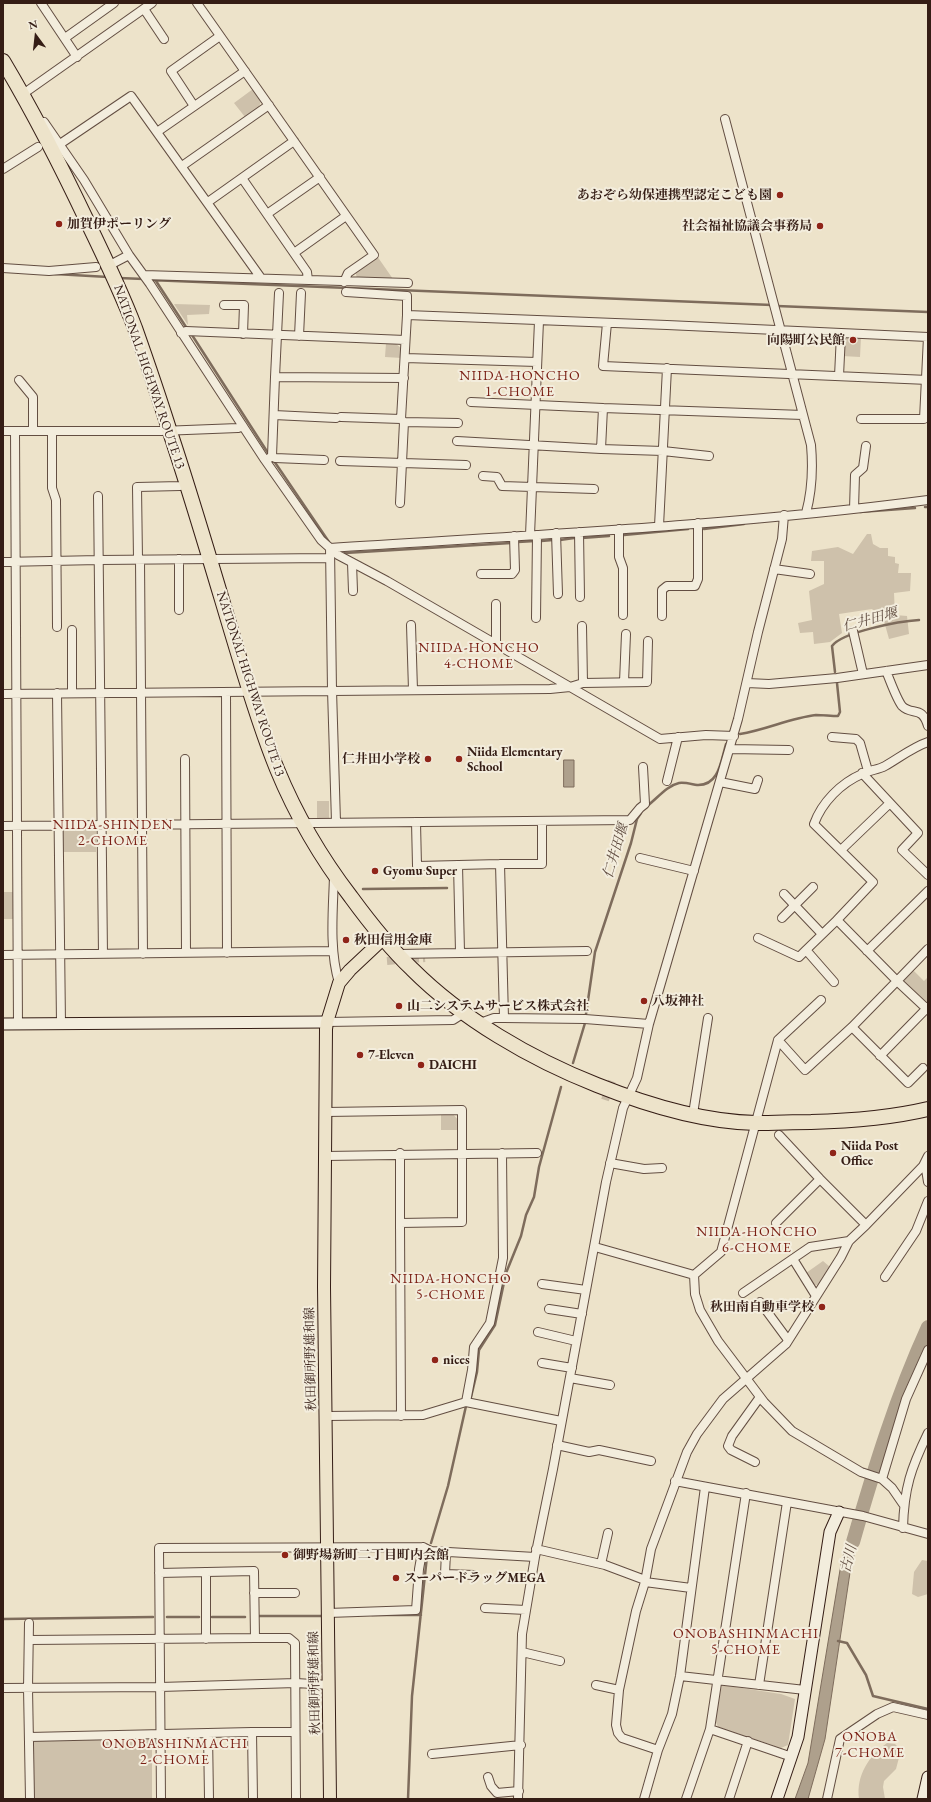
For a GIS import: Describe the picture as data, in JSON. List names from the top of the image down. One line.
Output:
{"streets":{"highway":["NATIONAL HIGHWAY ROUTE 13"],"main road":["秋田御所野雄和線"]},"crossings":[["NATIONAL HIGHWAY ROUTE 13","秋田御所野雄和線"]],"districts":["NIIDA-HONCHO 1-CHOME","NIIDA-HONCHO 4-CHOME","NIIDA-SHINDEN 2-CHOME","NIIDA-HONCHO 6-CHOME","NIIDA-HONCHO 5-CHOME","ONOBASHINMACHI 5-CHOME","ONOBA 7-CHOME","ONOBASHINMACHI 2-CHOME"],"water":["仁井田堰","古川"],"places":["あおぞら幼保連携型認定こども園","加賀伊ポーリング","社会福祉協議会事務局","向陽町公民館","仁井田小学校","Niida Elementary School","Gyomu Super","秋田信用金庫","八坂神社","山二システムサービス株式会社","7-Eleven","DAICHI","Niida Post Office","秋田南自動車学校","nices","御野場新町二丁目町内会館","スーパードラッグMEGA"],"north":"top"}
